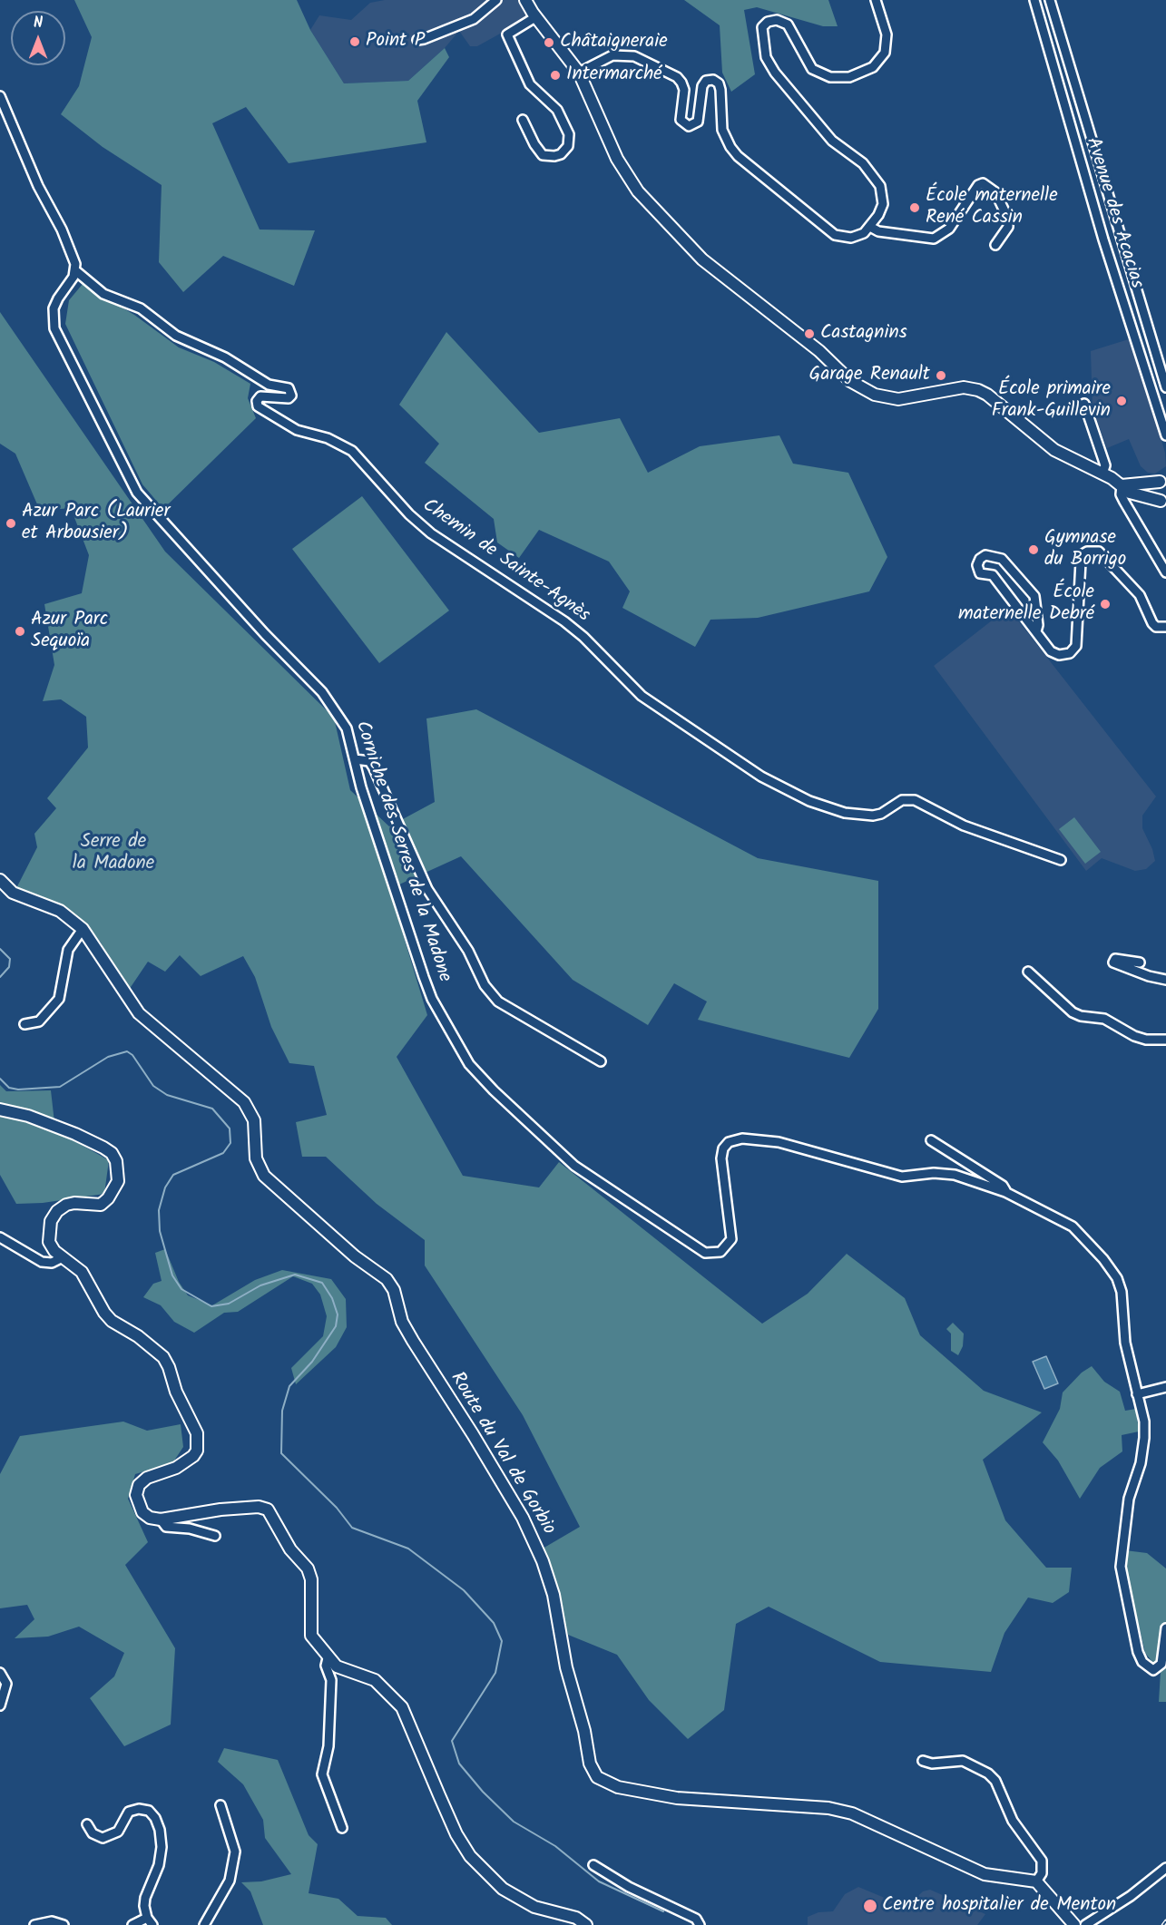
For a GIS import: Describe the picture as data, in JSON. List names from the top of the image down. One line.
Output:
{"streets":{"street":["Avenue des Acacias","Chemin de Sainte-Agnès","Corniche des Serres de la Madone","Route du Val de Gorbio"]},"crossings":[["Chemin de Sainte-Agnès","Corniche des Serres de la Madone"]],"parks":["Serre de la Madone"],"places":["Point P","Châtaigneraie","Intermarché","École maternelle René Cassin","Castagnins","Garage Renault","École primaire Frank-Guillevin","Azur Parc (Laurier et Arbousier)","Gymnase du Borrigo","École maternelle Debré","Azur Parc Sequoïa","Centre hospitalier de Menton"],"north":"top"}
